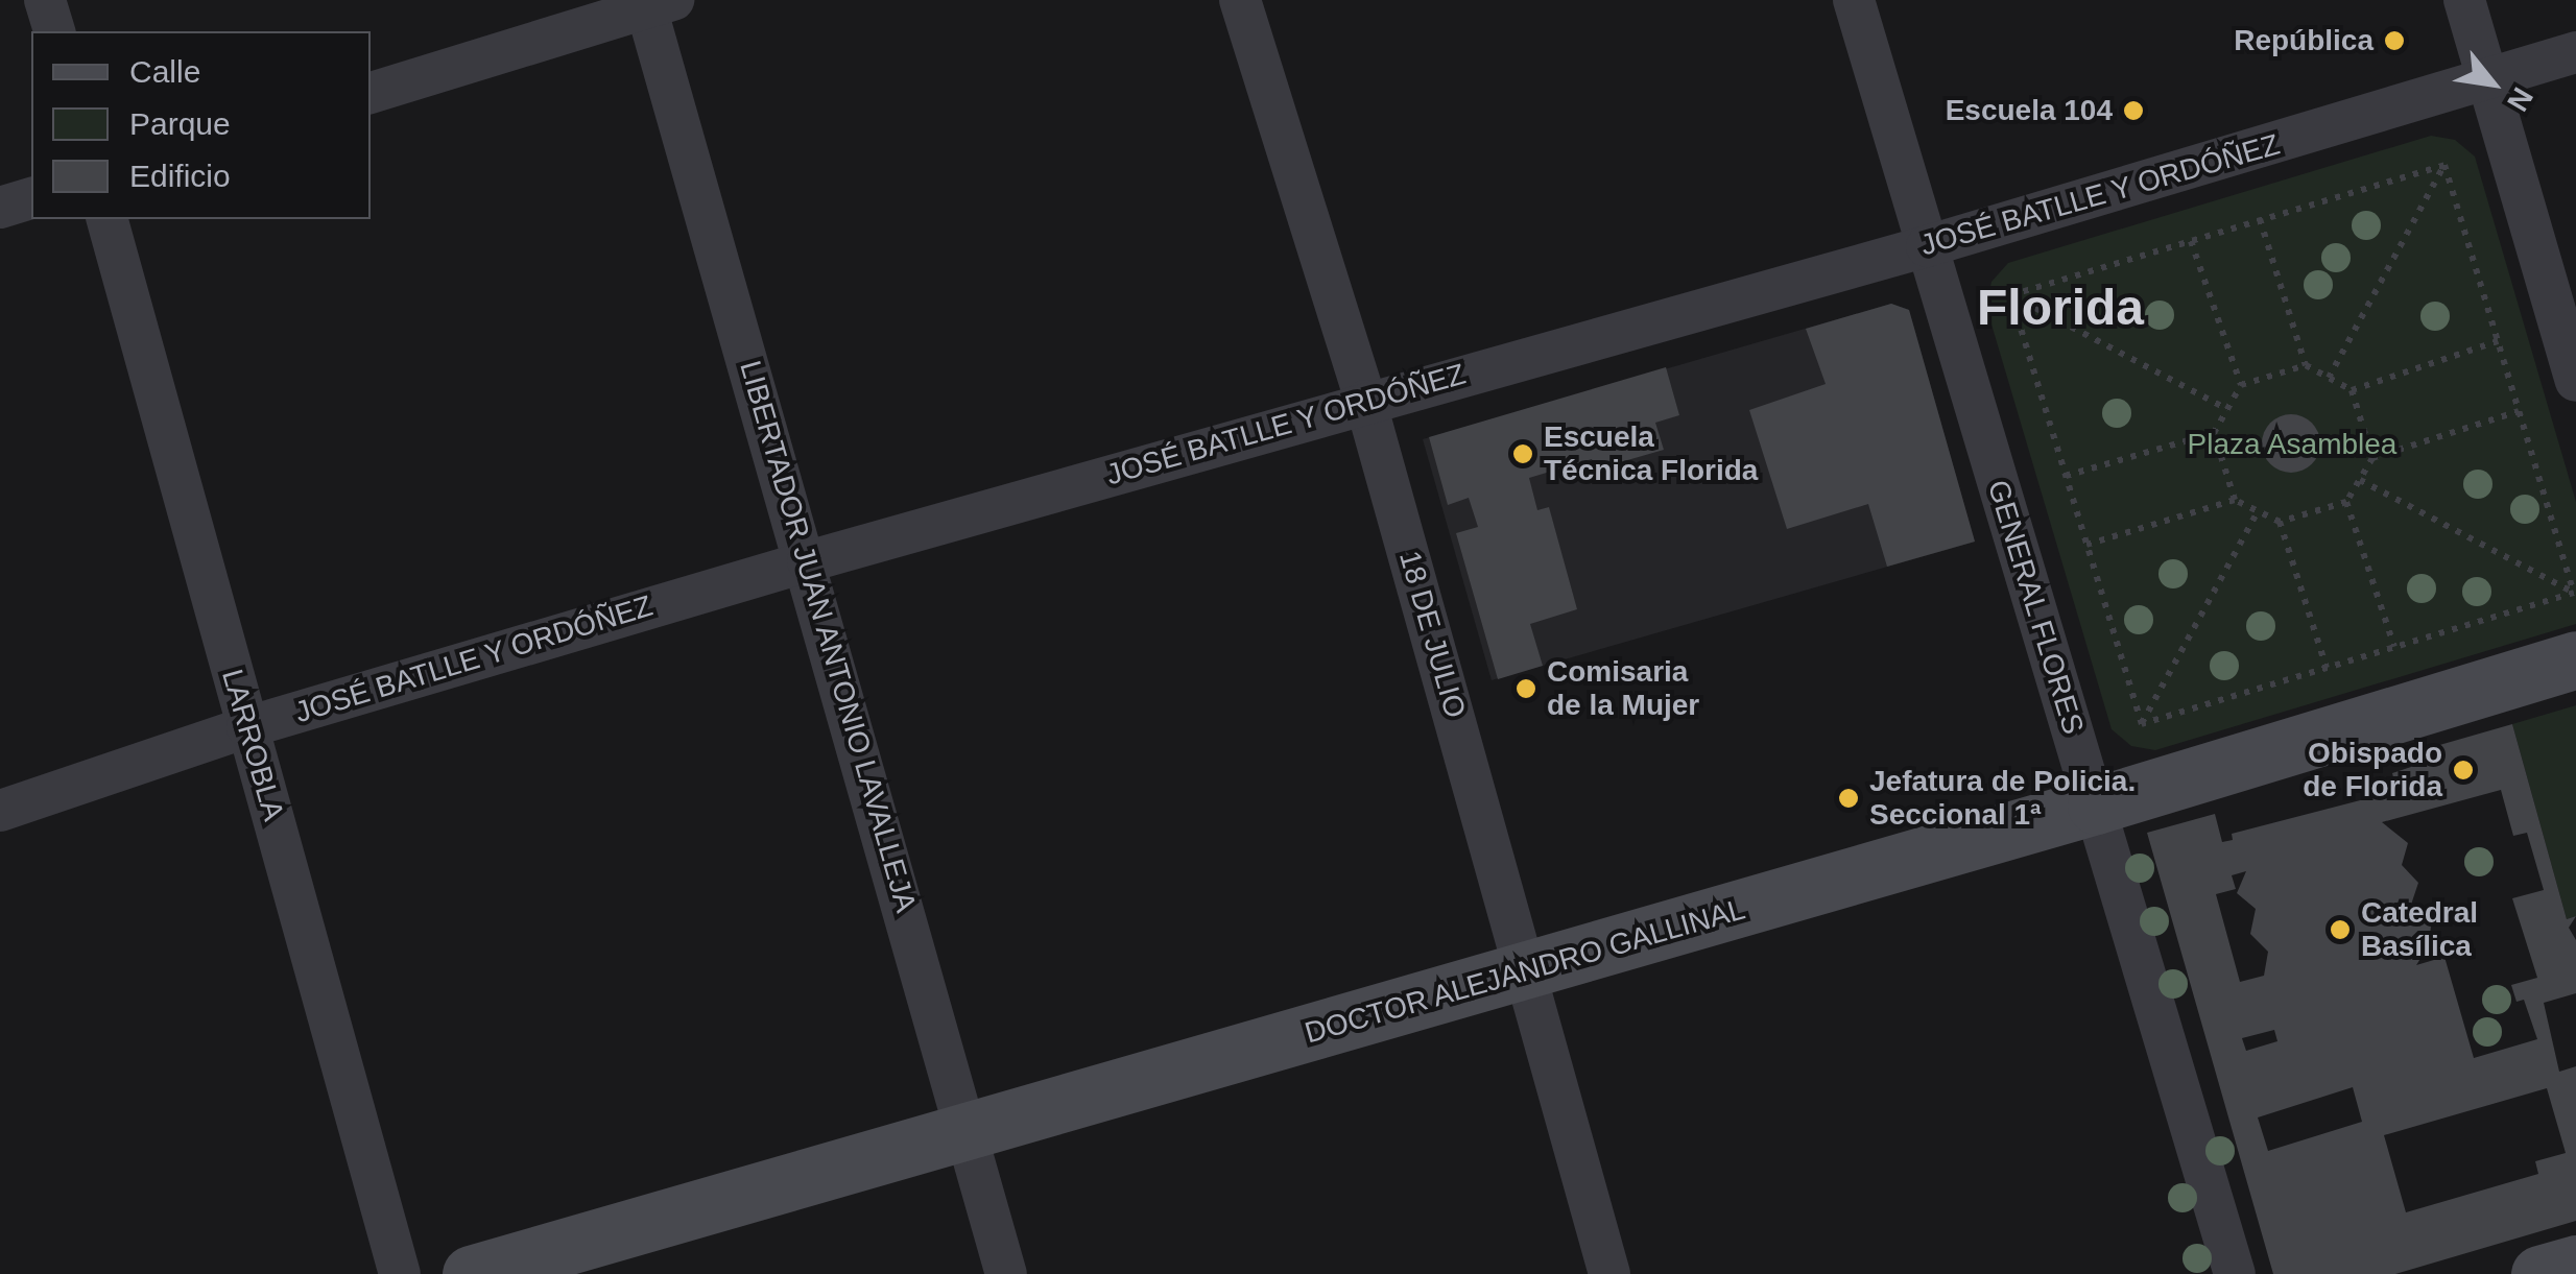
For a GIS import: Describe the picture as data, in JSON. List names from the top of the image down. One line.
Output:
{"streets":{"street":["JOSÉ BATLLE Y ORDÓÑEZ","GENERAL FLORES","18 DE JULIO","LIBERTADOR JUAN ANTONIO LAVALLEJA","LARROBLA","DOCTOR ALEJANDRO GALLINAL"]},"crossings":[["JOSÉ BATLLE Y ORDÓÑEZ","GENERAL FLORES"],["JOSÉ BATLLE Y ORDÓÑEZ","18 DE JULIO"],["JOSÉ BATLLE Y ORDÓÑEZ","LIBERTADOR JUAN ANTONIO LAVALLEJA"],["JOSÉ BATLLE Y ORDÓÑEZ","LARROBLA"],["GENERAL FLORES","DOCTOR ALEJANDRO GALLINAL"],["18 DE JULIO","DOCTOR ALEJANDRO GALLINAL"],["LIBERTADOR JUAN ANTONIO LAVALLEJA","DOCTOR ALEJANDRO GALLINAL"]],"districts":["Florida"],"parks":["Plaza Asamblea"],"places":["República","Escuela 104","Escuela Técnica Florida","Comisaria de la Mujer","Obispado de Florida","Jefatura de Policia. Seccional 1ª","Catedral Basílica"],"legend":["Calle","Parque","Edificio"],"north":"bottom right"}
